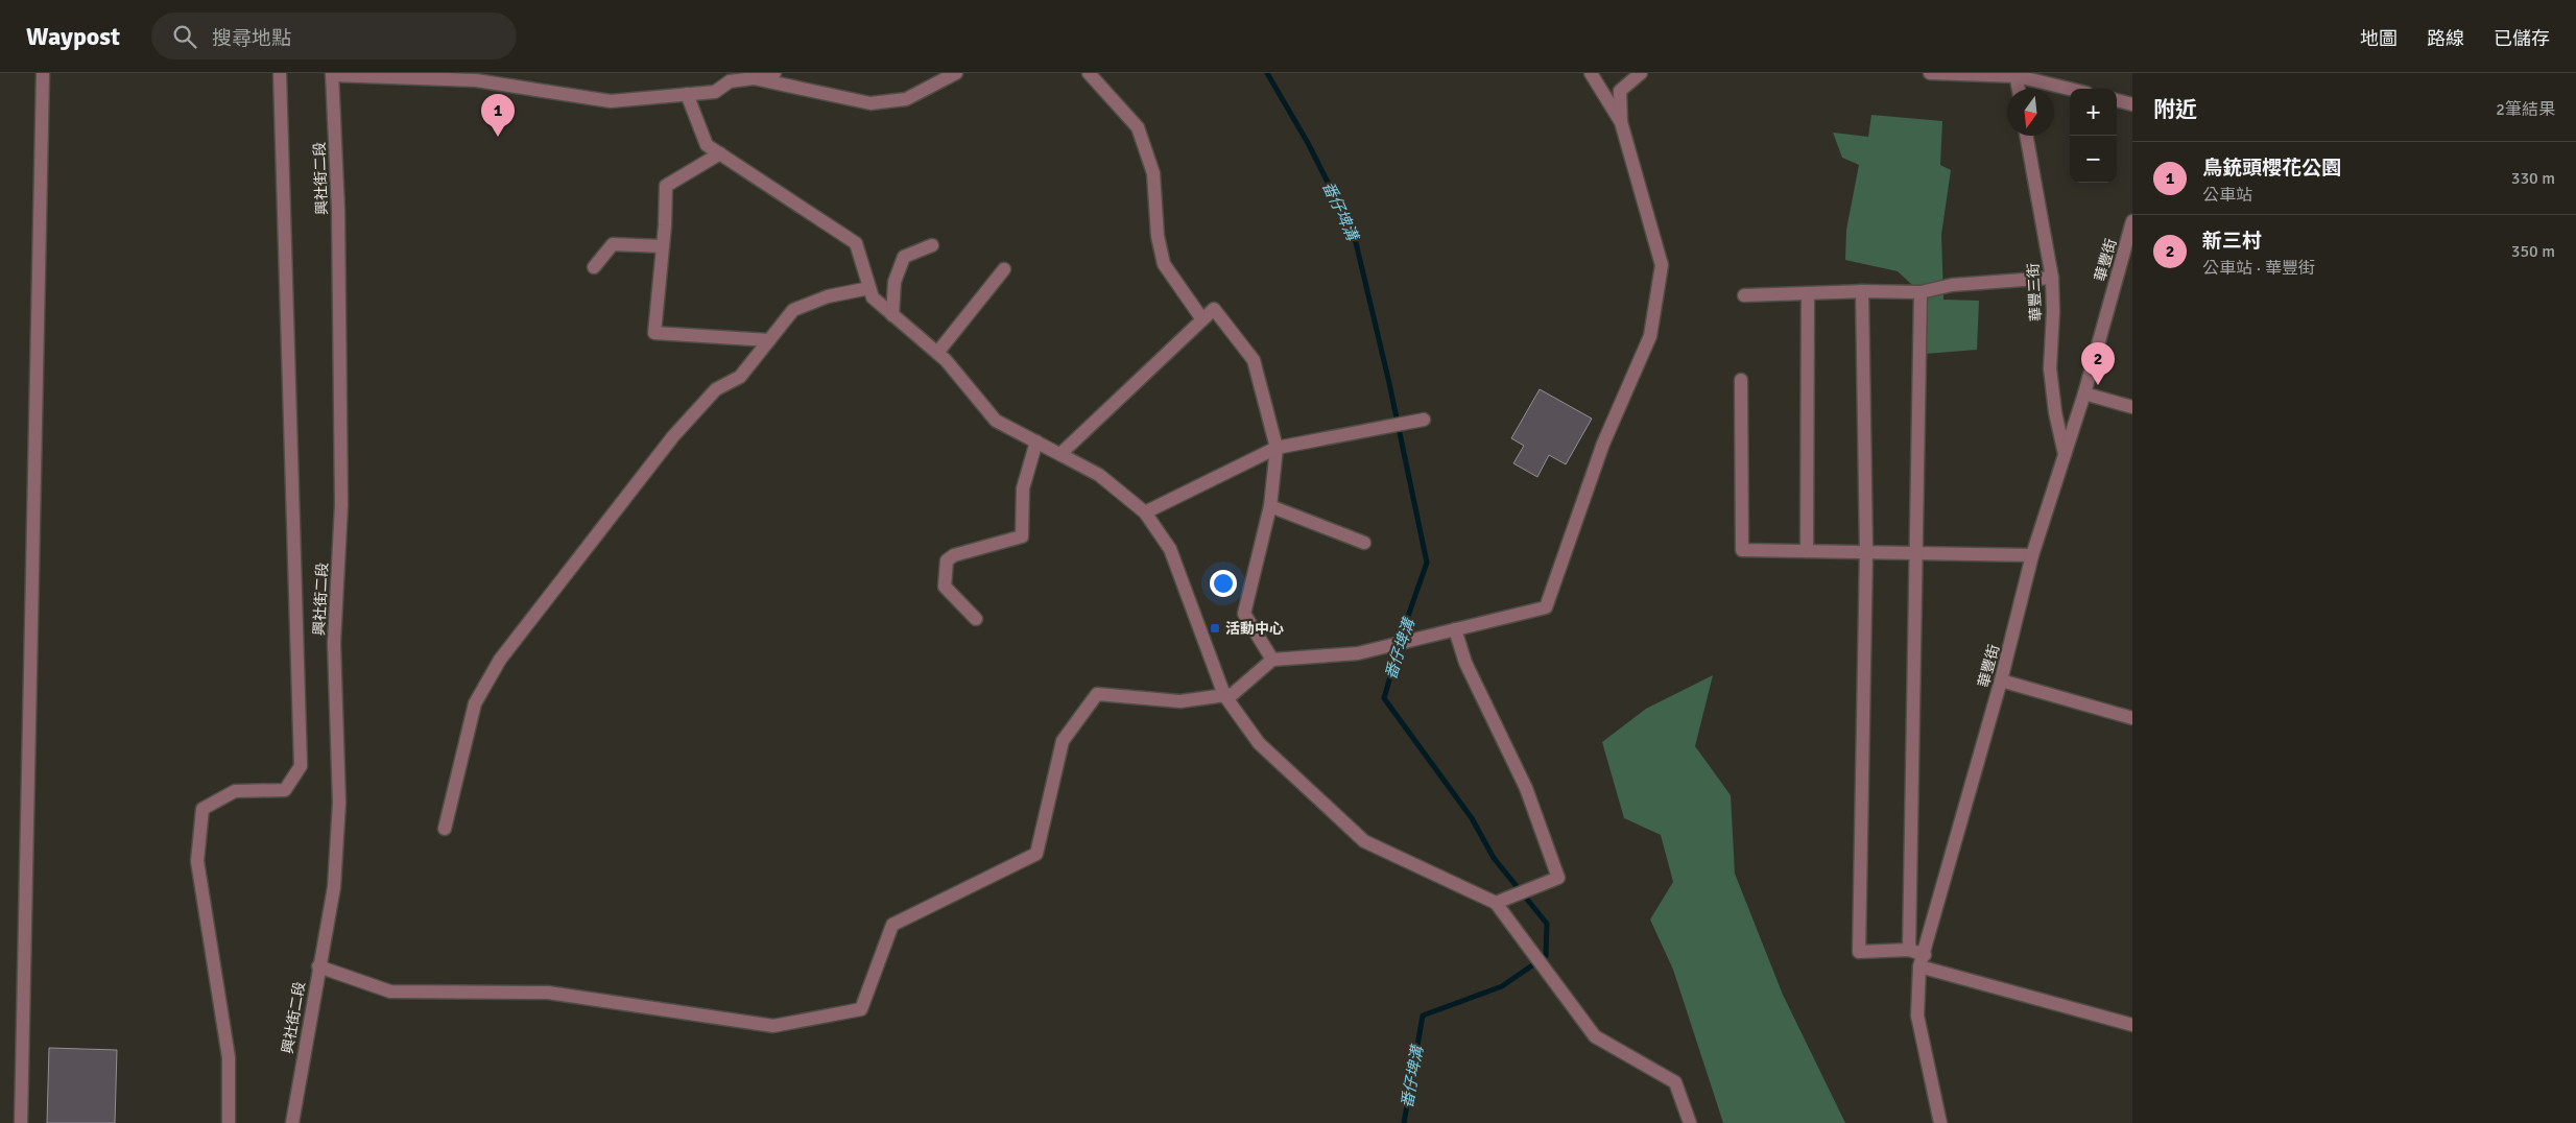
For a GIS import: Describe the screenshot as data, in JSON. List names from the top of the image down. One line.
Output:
{"streets":{"street":["興社街二段","華豐街","華豐三街"]},"crossings":[["華豐街","華豐三街"]],"water":["番仔埤溝"],"places":{"transit":["活動中心"]},"north":"bottom","page":{"header":"Waypost","search":"搜尋地點","nav":["地圖","路線","已儲存"],"heading":["附近","2筆結果"],"map_buttons":["+","−"],"pins":["1","2"],"list":[{"mark":"1","name":"鳥銃頭櫻花公園","note":"公車站","value":"330 m"},{"mark":"2","name":"新三村","note":"公車站 · 華豐街","value":"350 m"}]}}
